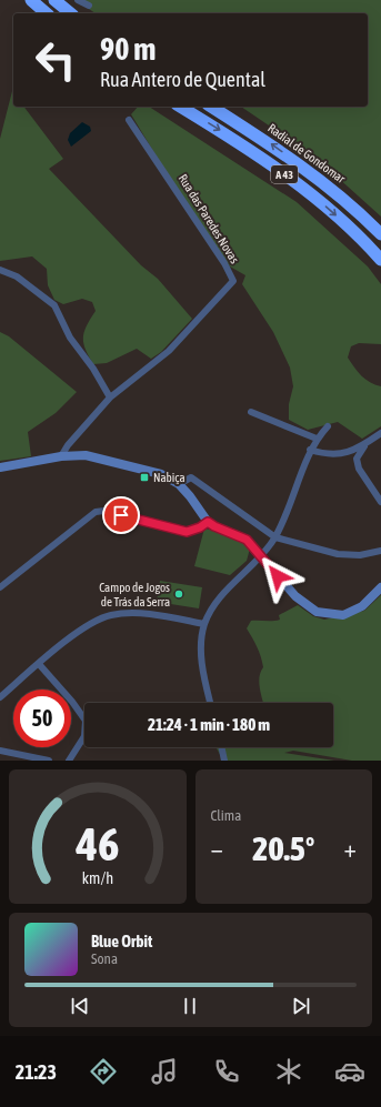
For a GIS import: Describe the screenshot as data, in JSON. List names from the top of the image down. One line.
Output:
{"streets":{"highway":["Radial de Gondomar","A 43"],"street":["Rua das Paredes Novas"]},"places":{"transit":["Nabiça"],"other":["Campo de Jogos de Trás da Serra"]},"page":{"turn":["90 m","Rua Antero de Quental"],"limit":"50","trip":"21:24 · 1 min · 180 m","tile":"Clima","heat":["−","20.5°","+"],"song":["Blue Orbit","Sona"],"tabs":"21:23","gauge":["46","km/h"]}}
